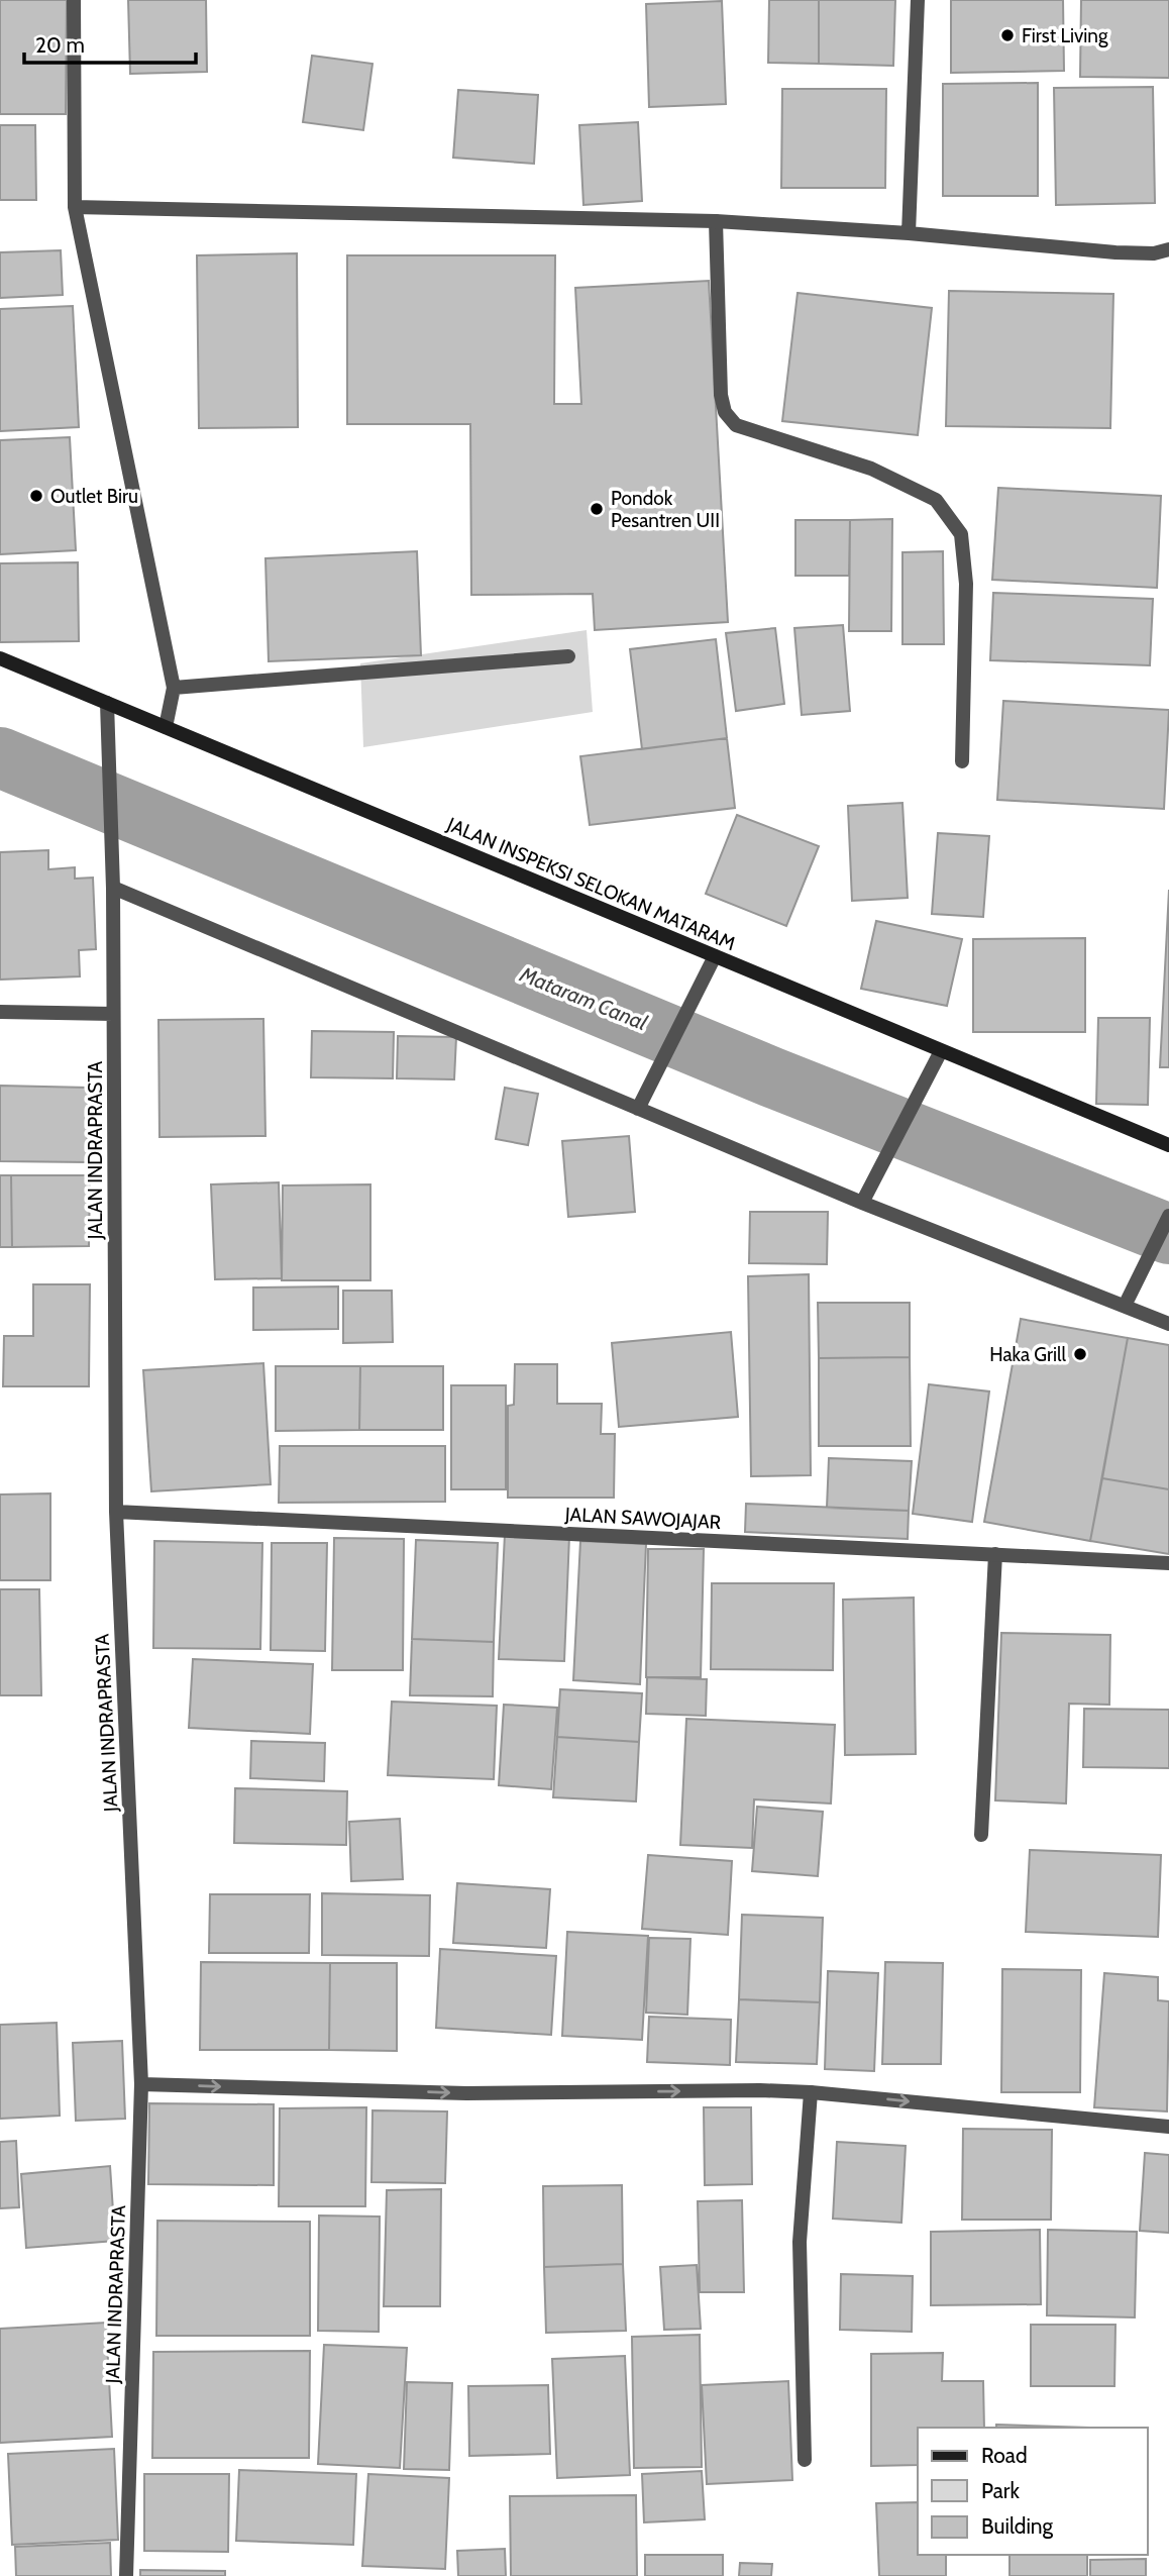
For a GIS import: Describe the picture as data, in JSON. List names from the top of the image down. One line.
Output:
{"streets":{"main road":["JALAN INSPEKSI SELOKAN MATARAM"],"street":["JALAN INDRAPRASTA","JALAN SAWOJAJAR"]},"crossings":[["JALAN INSPEKSI SELOKAN MATARAM","JALAN INDRAPRASTA"],["JALAN INDRAPRASTA","JALAN SAWOJAJAR"]],"water":["Mataram Canal"],"places":["First Living","Outlet Biru","Pondok Pesantren UII","Haka Grill"],"legend":["Road","Park","Building"],"scale_bar":"20 m"}
